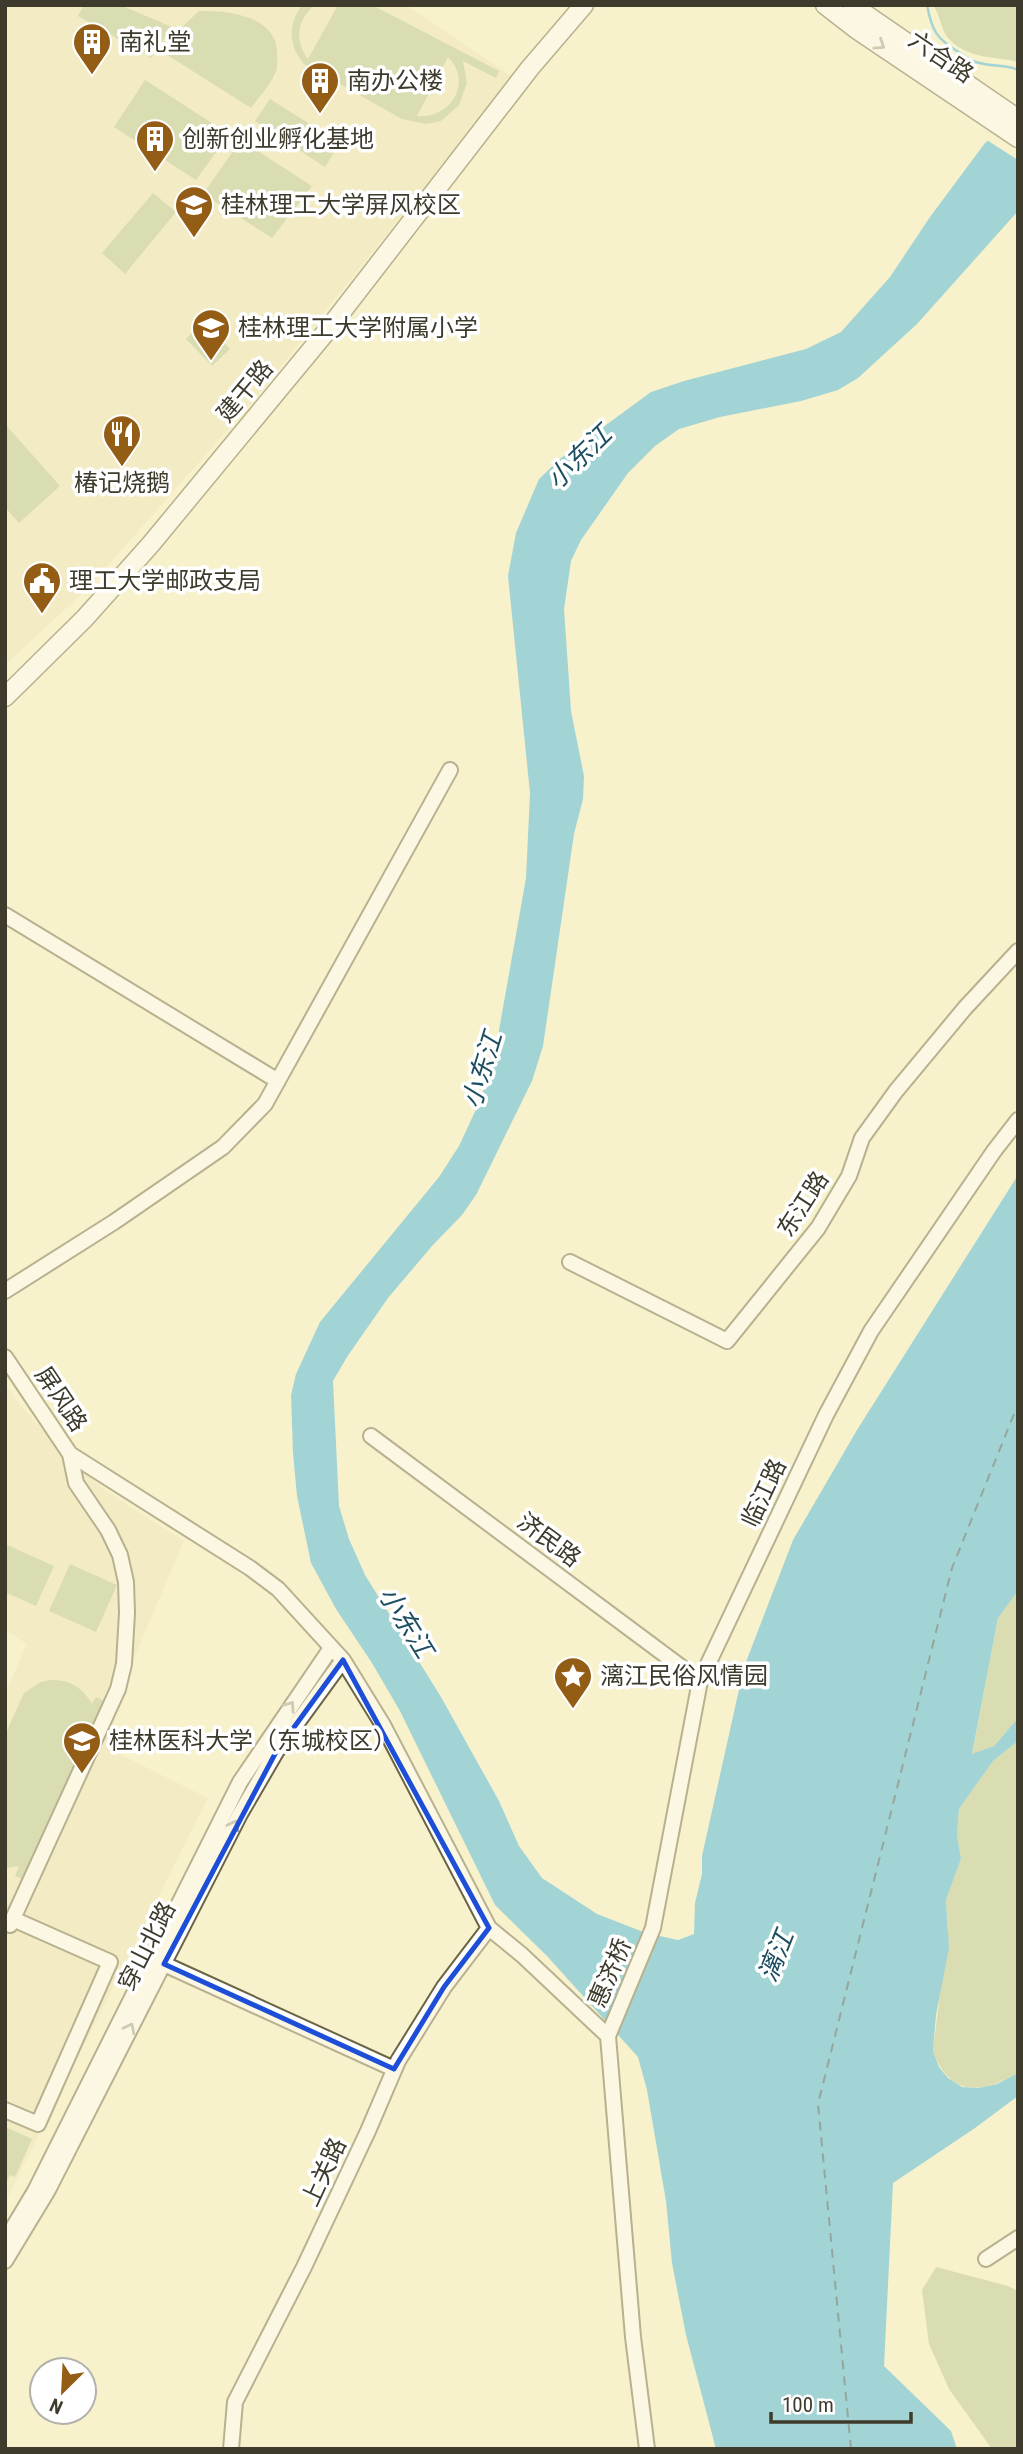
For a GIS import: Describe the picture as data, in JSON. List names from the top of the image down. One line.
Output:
{"streets":{"main road":["六合路","建干路"],"street":["东江路","屏风路","临江路","济民路","穿山北路","惠济桥","上关路"]},"crossings":[["临江路","济民路"],["临江路","惠济桥"]],"one_way":["穿山北路"],"water":["小东江","漓江"],"places":{"building":["南礼堂","南办公楼","创新创业孵化基地"],"school or university":["桂林理工大学屏风校区","桂林理工大学附属小学","桂林医科大学（东城校区）"],"restaurant":["椿记烧鹅"],"public building":["理工大学邮政支局"],"place":["漓江民俗风情园"]},"scale_bar":"100 m","north":"bottom left"}
